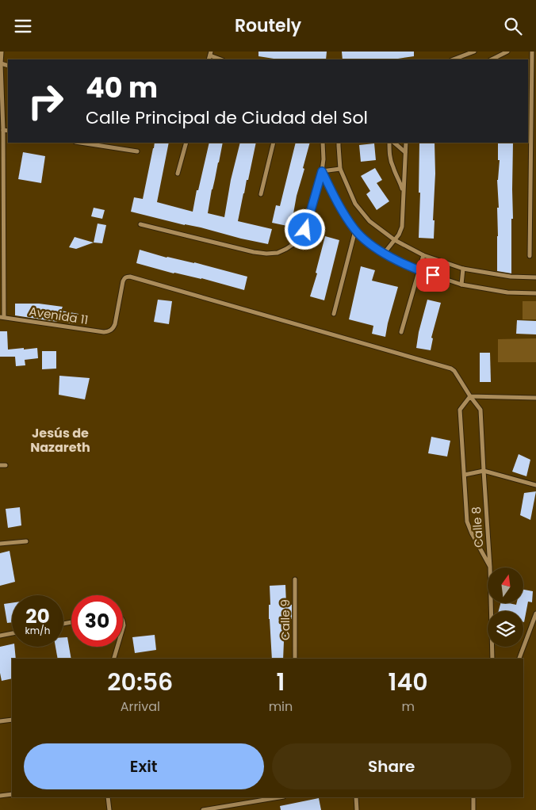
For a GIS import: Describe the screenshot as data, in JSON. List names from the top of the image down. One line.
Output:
{"streets":{"street":["Avenida 11","Calle 8","Calle 9"]},"crossings":[["Avenida 11","Calle 8"]],"districts":["Jesús de Nazareth"],"north":"top","page":{"header":"Routely","turn":["40 m","Calle Principal de Ciudad del Sol"],"speed":"20 km/h","limit":"30","eta":["20:56","Arrival","1","min","140","m"],"buttons":["Exit","Share"]}}
